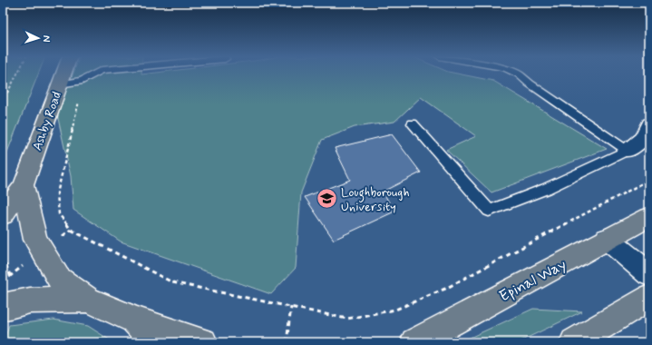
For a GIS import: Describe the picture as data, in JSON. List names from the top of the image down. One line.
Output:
{"streets":{"main road":["Ashby Road","Epinal Way"]},"places":{"school or university":["Loughborough University"]},"north":"right"}
